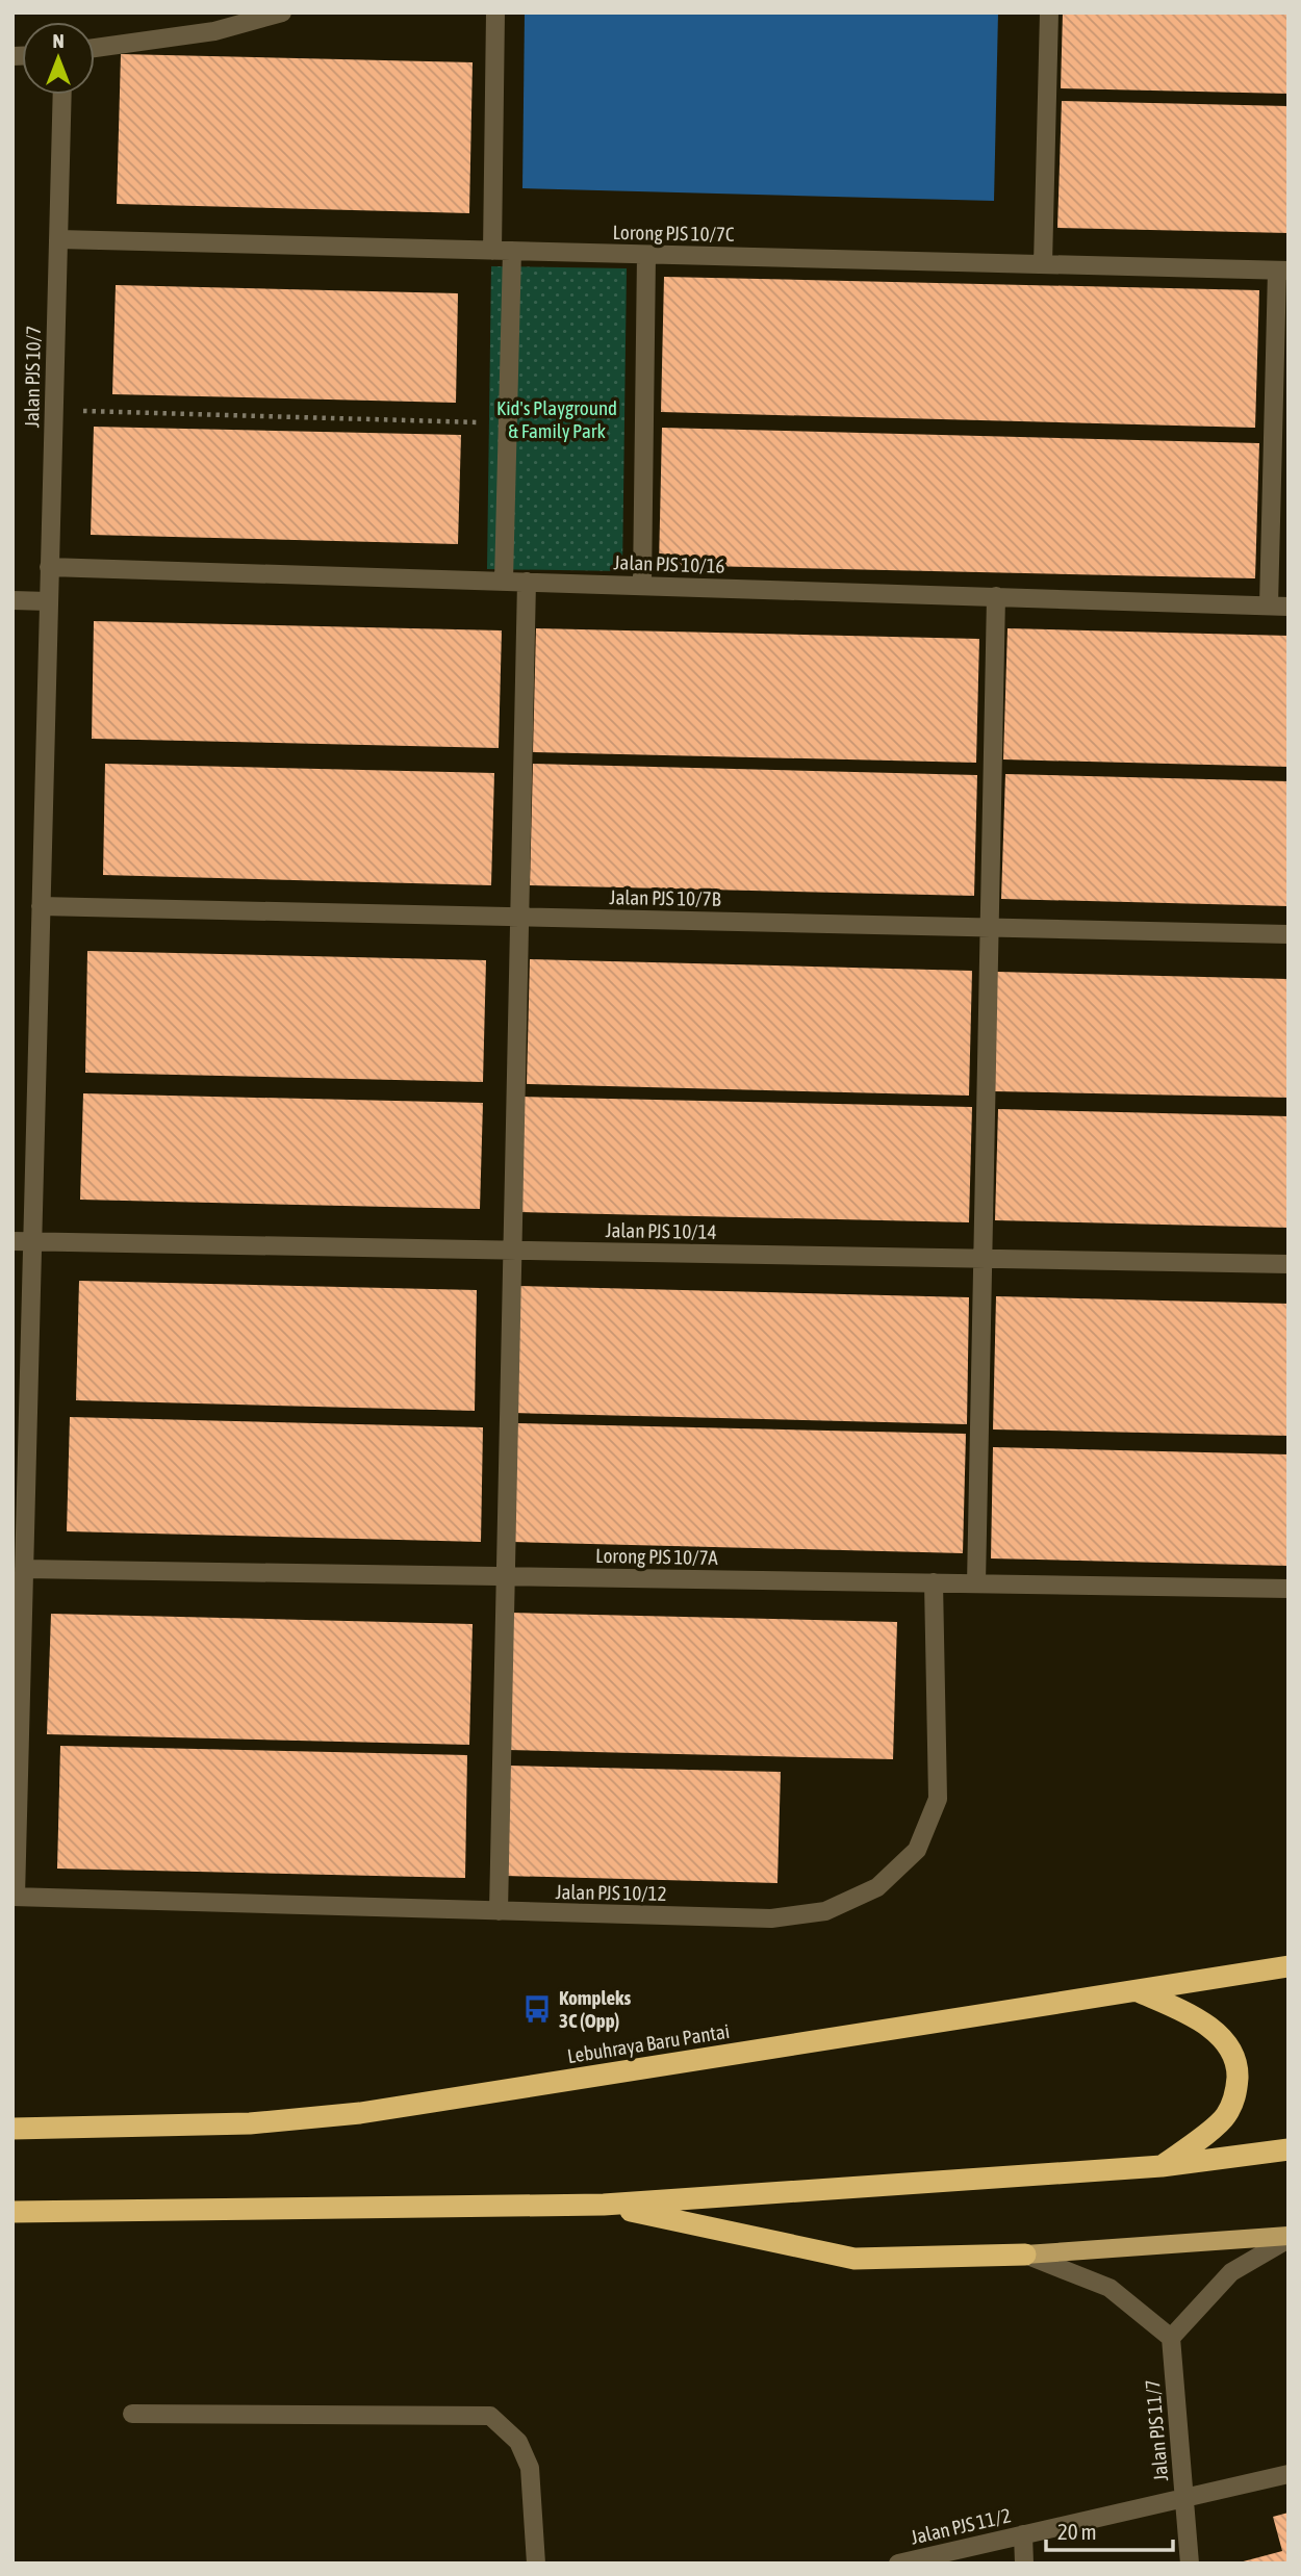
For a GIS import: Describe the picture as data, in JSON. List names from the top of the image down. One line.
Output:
{"streets":{"highway":["Lebuhraya Baru Pantai"],"street":["Lorong PJS 10/7C","Jalan PJS 10/7","Jalan PJS 10/16","Jalan PJS 10/7B","Jalan PJS 10/14","Lorong PJS 10/7A","Jalan PJS 10/12","Jalan PJS 11/7","Jalan PJS 11/2"]},"crossings":[["Lorong PJS 10/7C","Jalan PJS 10/7"],["Jalan PJS 10/7","Jalan PJS 10/16"],["Jalan PJS 10/7","Jalan PJS 10/7B"],["Jalan PJS 10/7","Jalan PJS 10/14"],["Jalan PJS 10/7","Lorong PJS 10/7A"],["Jalan PJS 10/7","Jalan PJS 10/12"],["Lorong PJS 10/7A","Jalan PJS 10/12"],["Jalan PJS 11/7","Jalan PJS 11/2"]],"parks":["Kid's Playground & Family Park"],"places":{"bus stop":["Kompleks 3C (Opp)"]},"scale_bar":"20 m","north":"top"}
